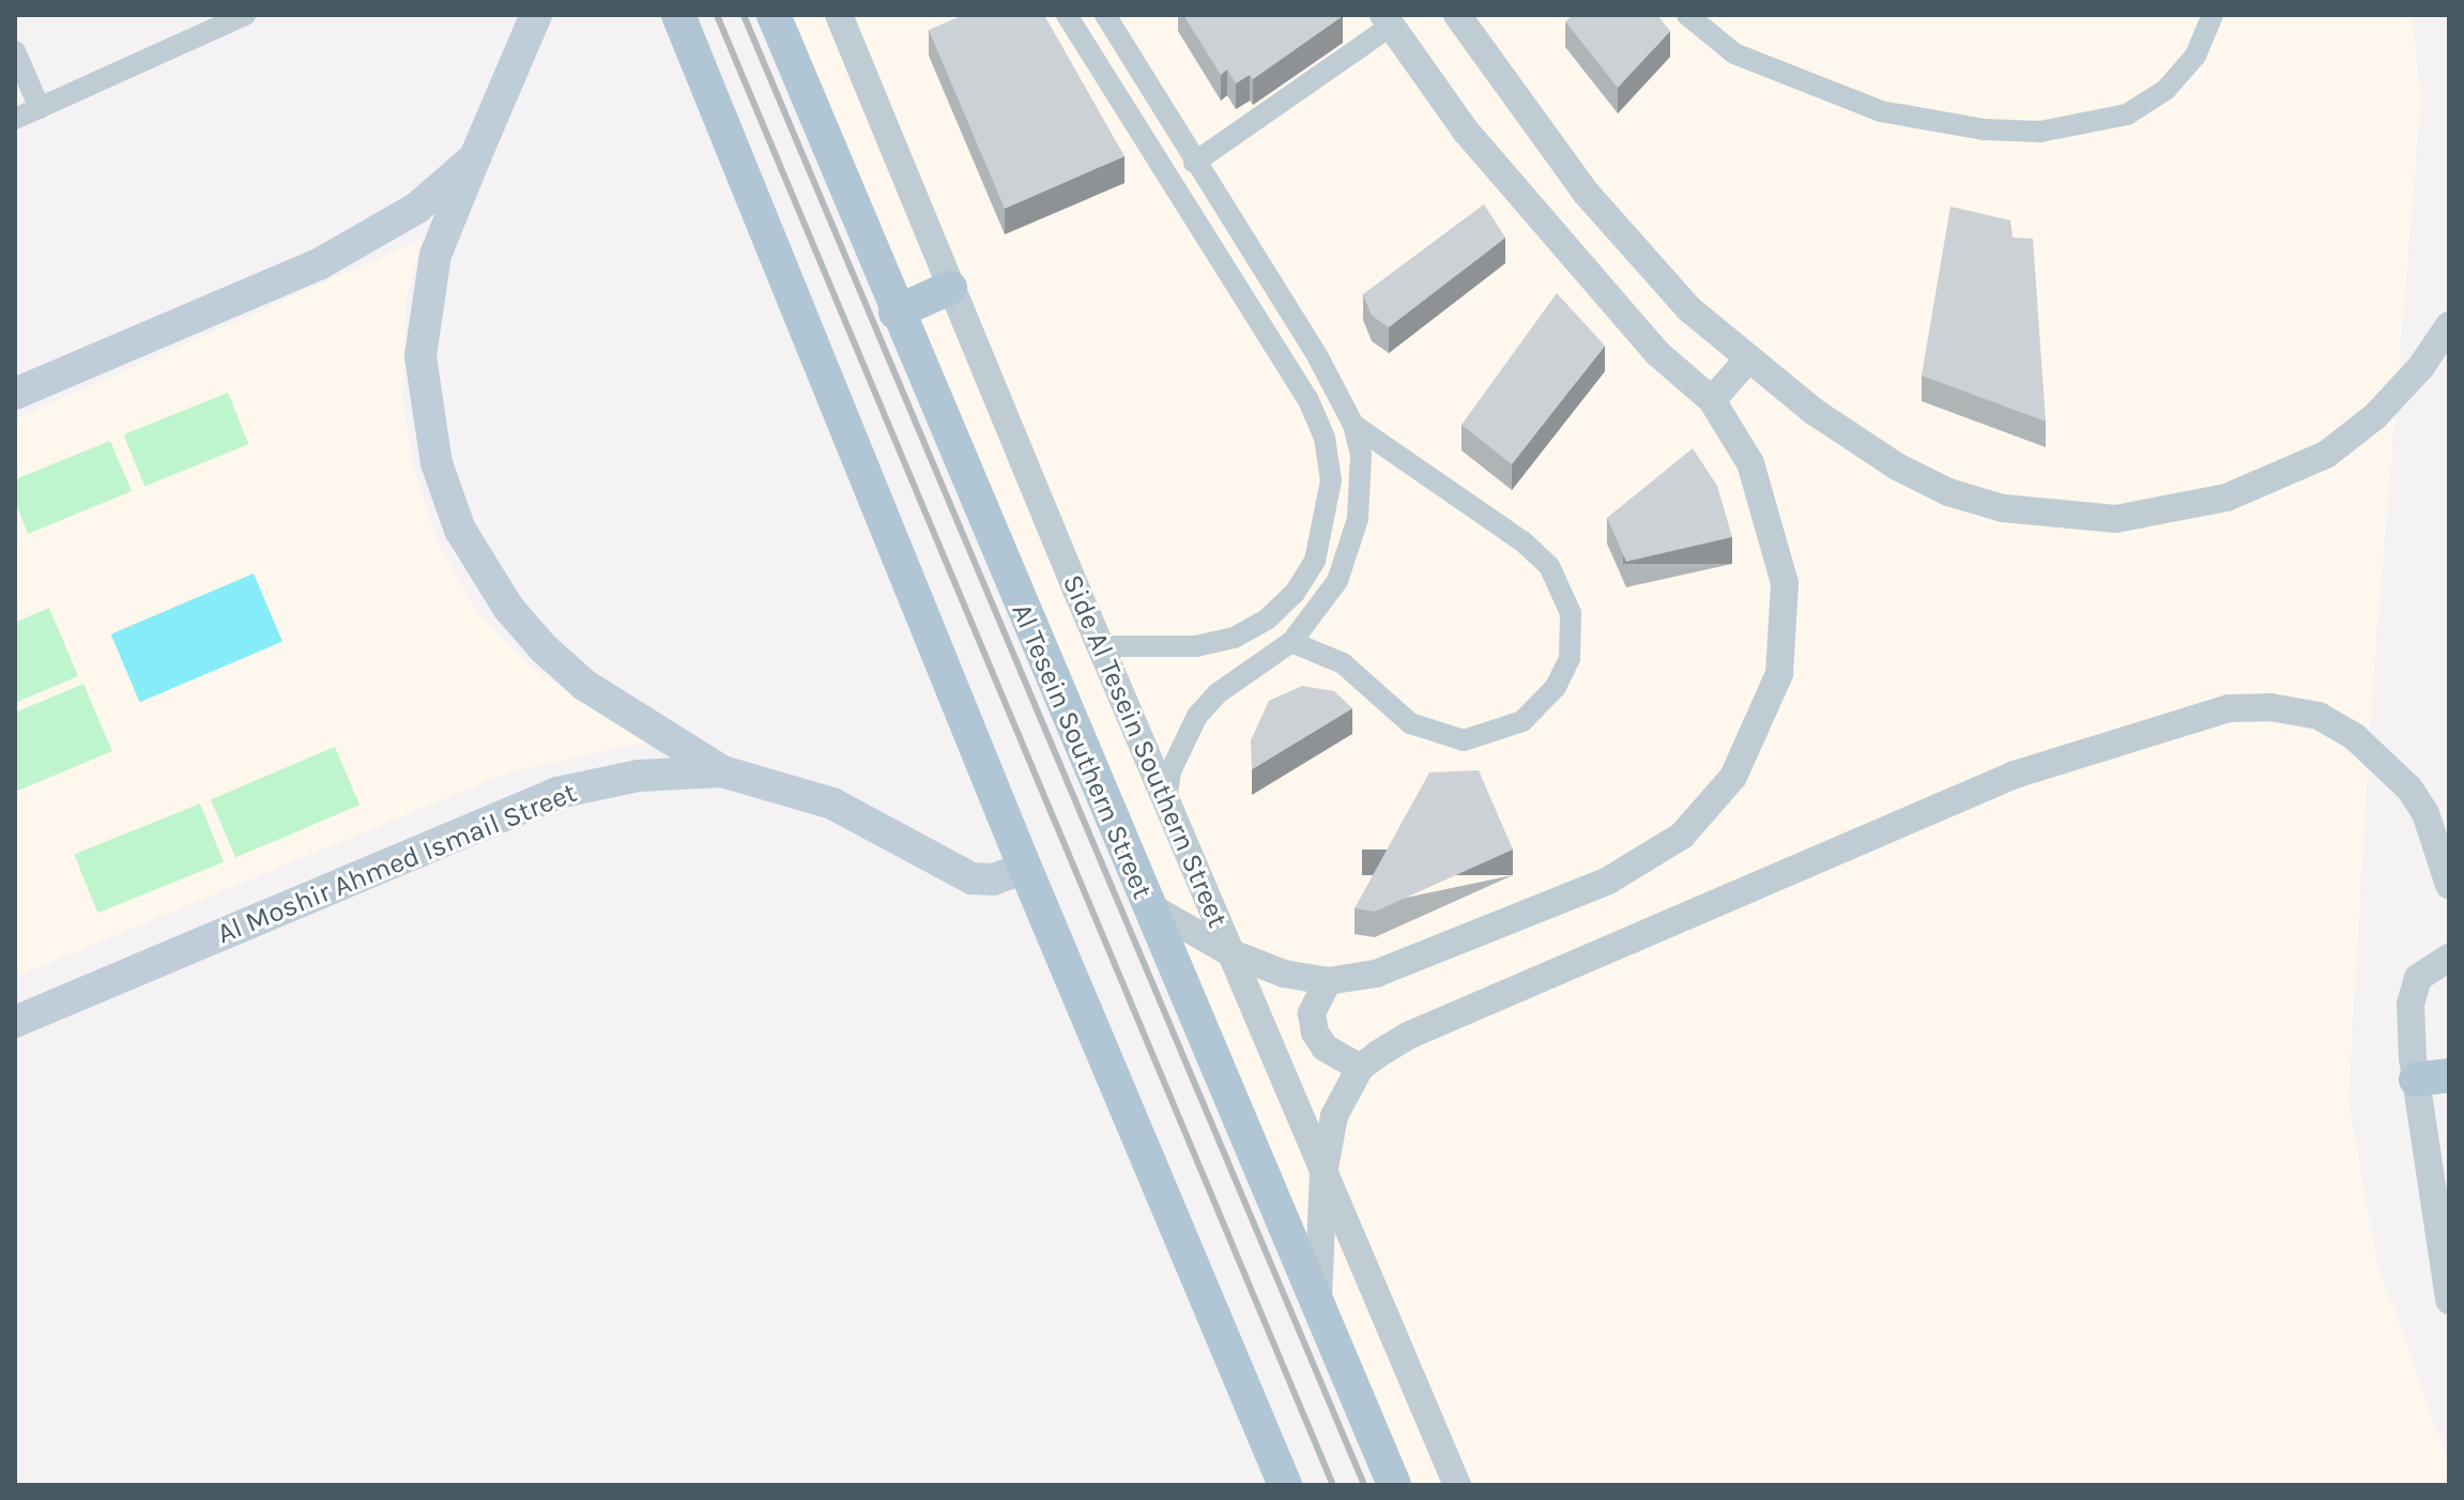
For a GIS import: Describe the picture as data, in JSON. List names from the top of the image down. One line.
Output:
{"streets":{"main road":["Al Tesein Southern Street","Al Moshir Ahmed Ismail Street"],"street":["Side Al Tesein Southern Street"]}}
